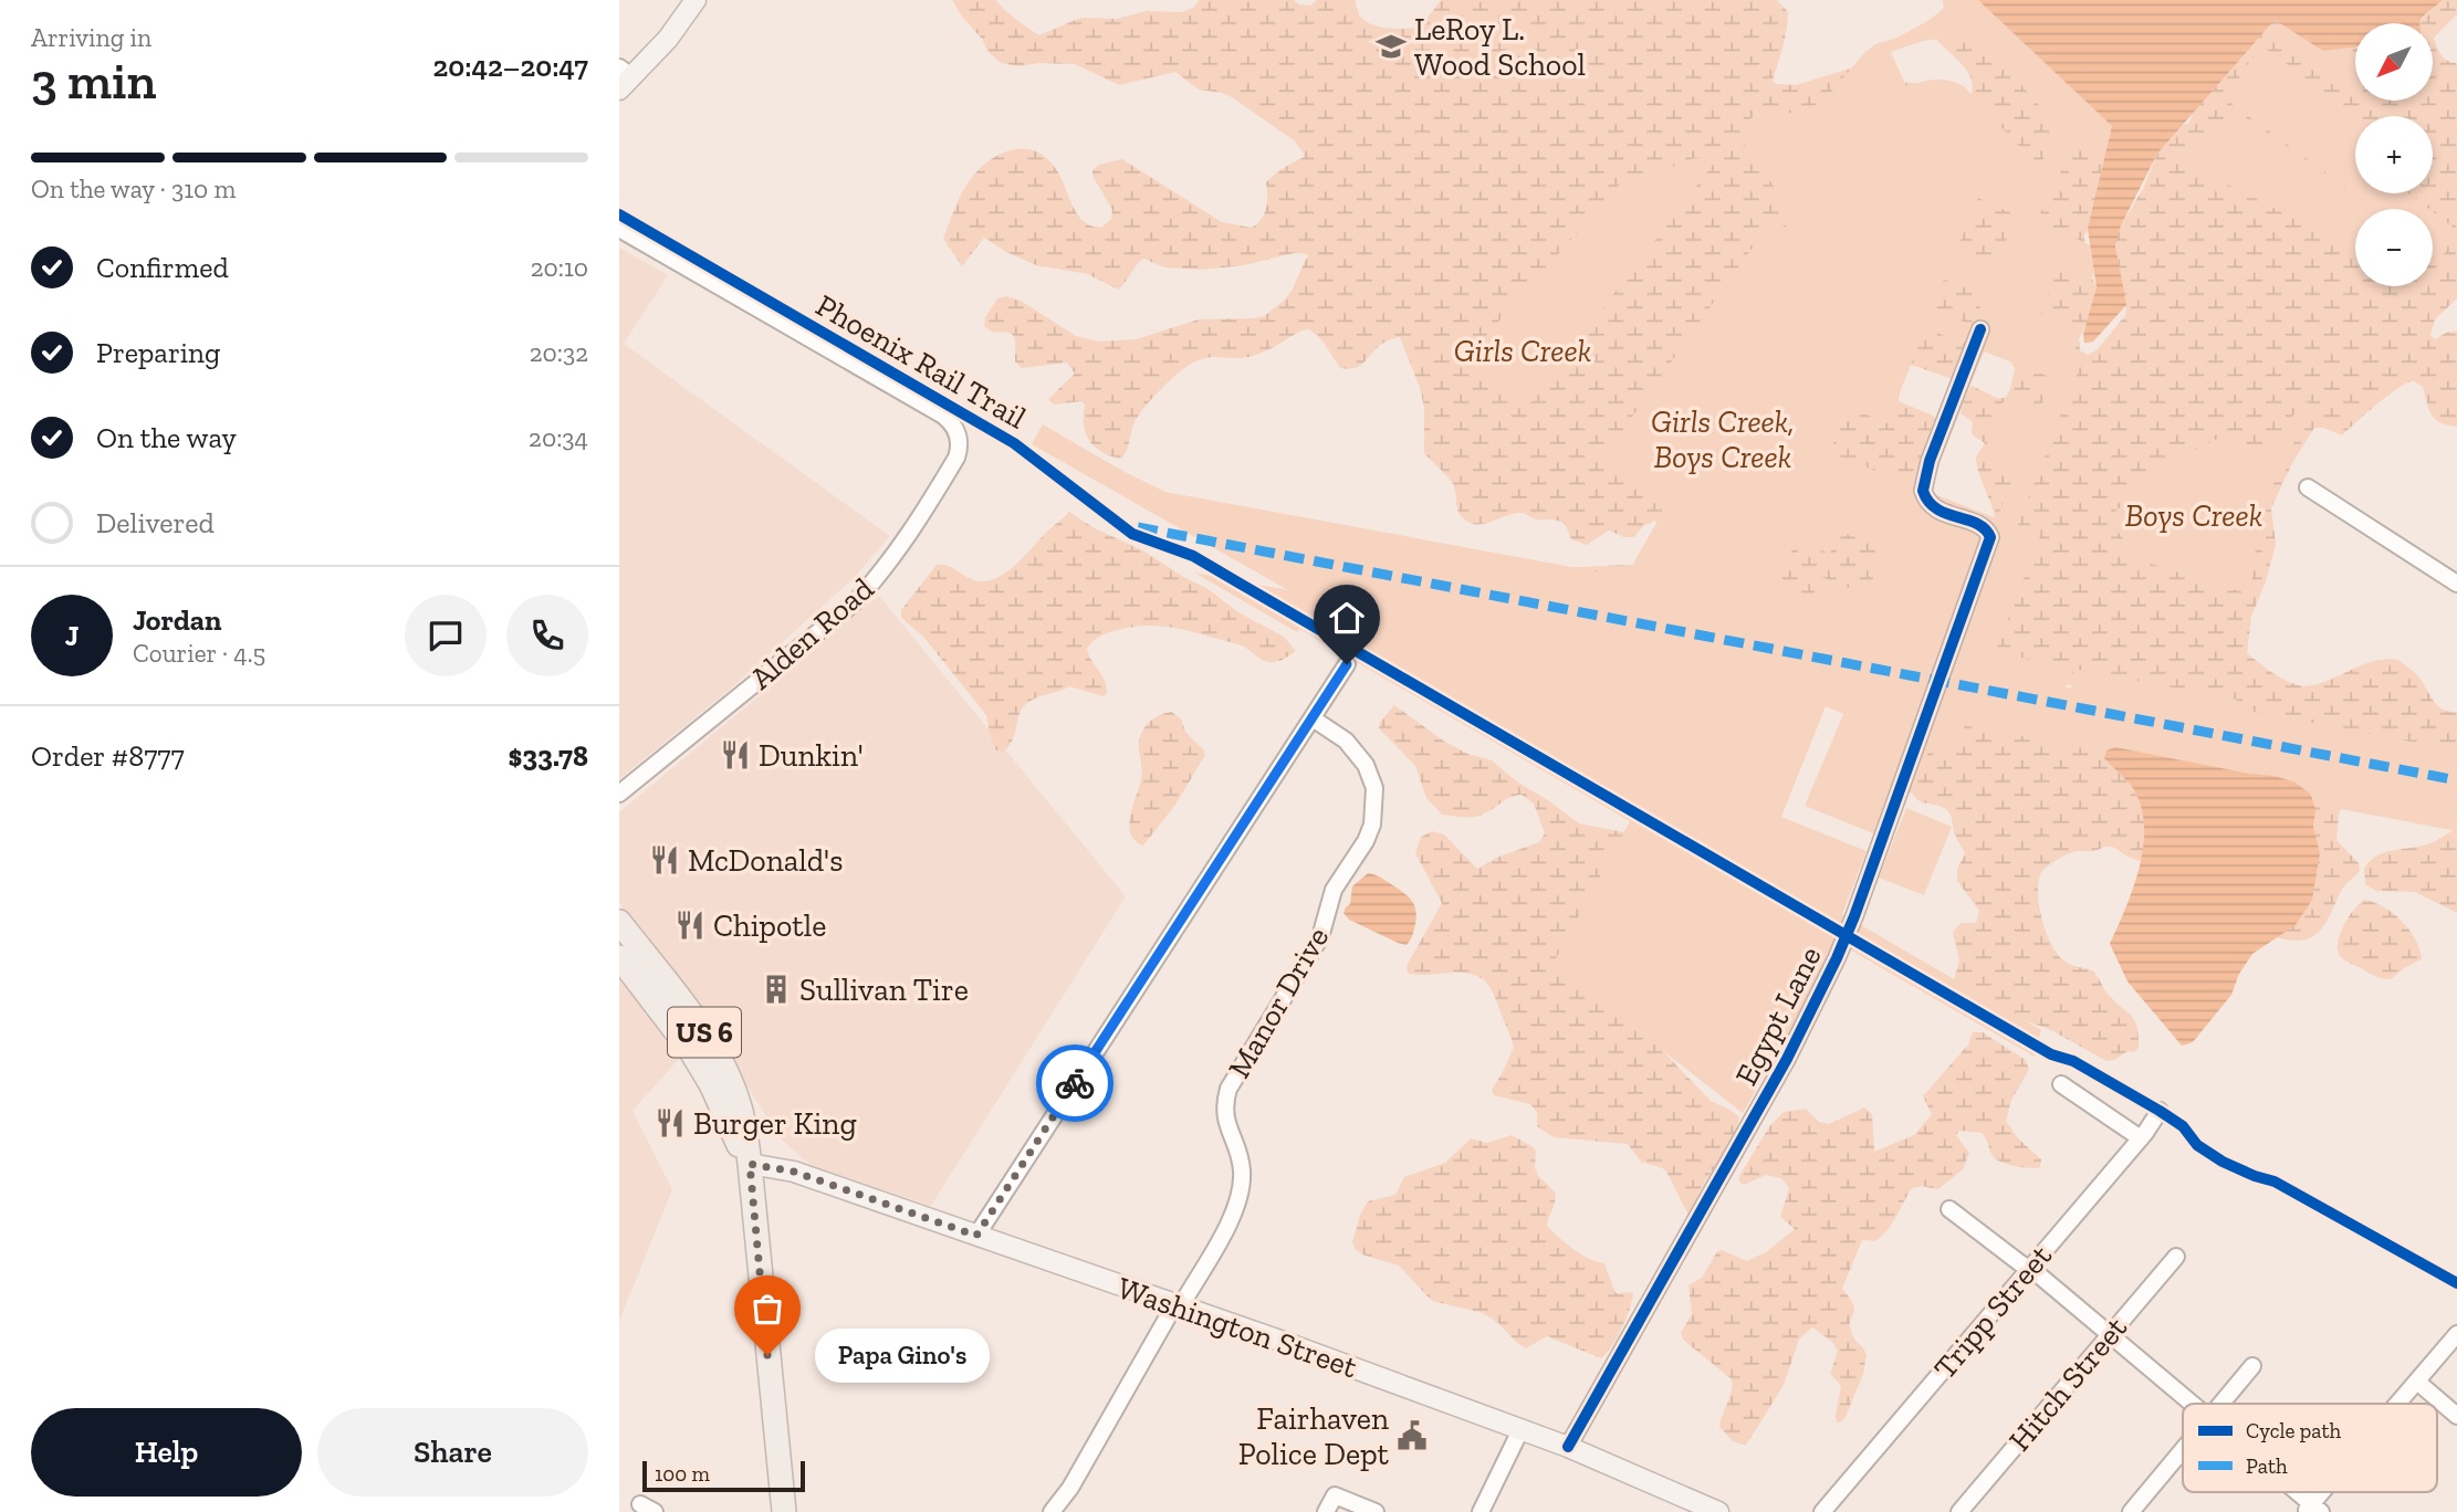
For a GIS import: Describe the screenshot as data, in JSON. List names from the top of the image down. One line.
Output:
{"streets":{"highway":["US 6"],"main road":["Washington Street"],"street":["Alden Road","Manor Drive","Egypt Lane","Tripp Street","Hitch Street"],"cycle path":["Phoenix Rail Trail"]},"crossings":[["Manor Drive","Washington Street"],["Egypt Lane","Washington Street"],["US 6","Washington Street"]],"parks":["Girls Creek","Girls Creek, Boys Creek","Boys Creek"],"places":{"school or university":["LeRoy L. Wood School"],"restaurant":["Dunkin'","McDonald's","Chipotle","Burger King"],"building":["Sullivan Tire"],"other":["Papa Gino's"],"public building":["Fairhaven Police Dept"]},"legend":["Cycle path","Path"],"scale_bar":"100 m","north":"bottom left","page":{"heading":["3 min","Arriving in","20:42–20:47"],"panel":["Jordan","Courier · 4.5","Order #8777","$33.78"],"map_buttons":["+","−"],"bar":"On the way · 310 m","list":[["Confirmed","20:10"],["Preparing","20:32"],["On the way","20:34"],"Delivered"],"round":"J","bubble":"Papa Gino's","buttons":["Help","Share"],"scale":"100 m"}}
